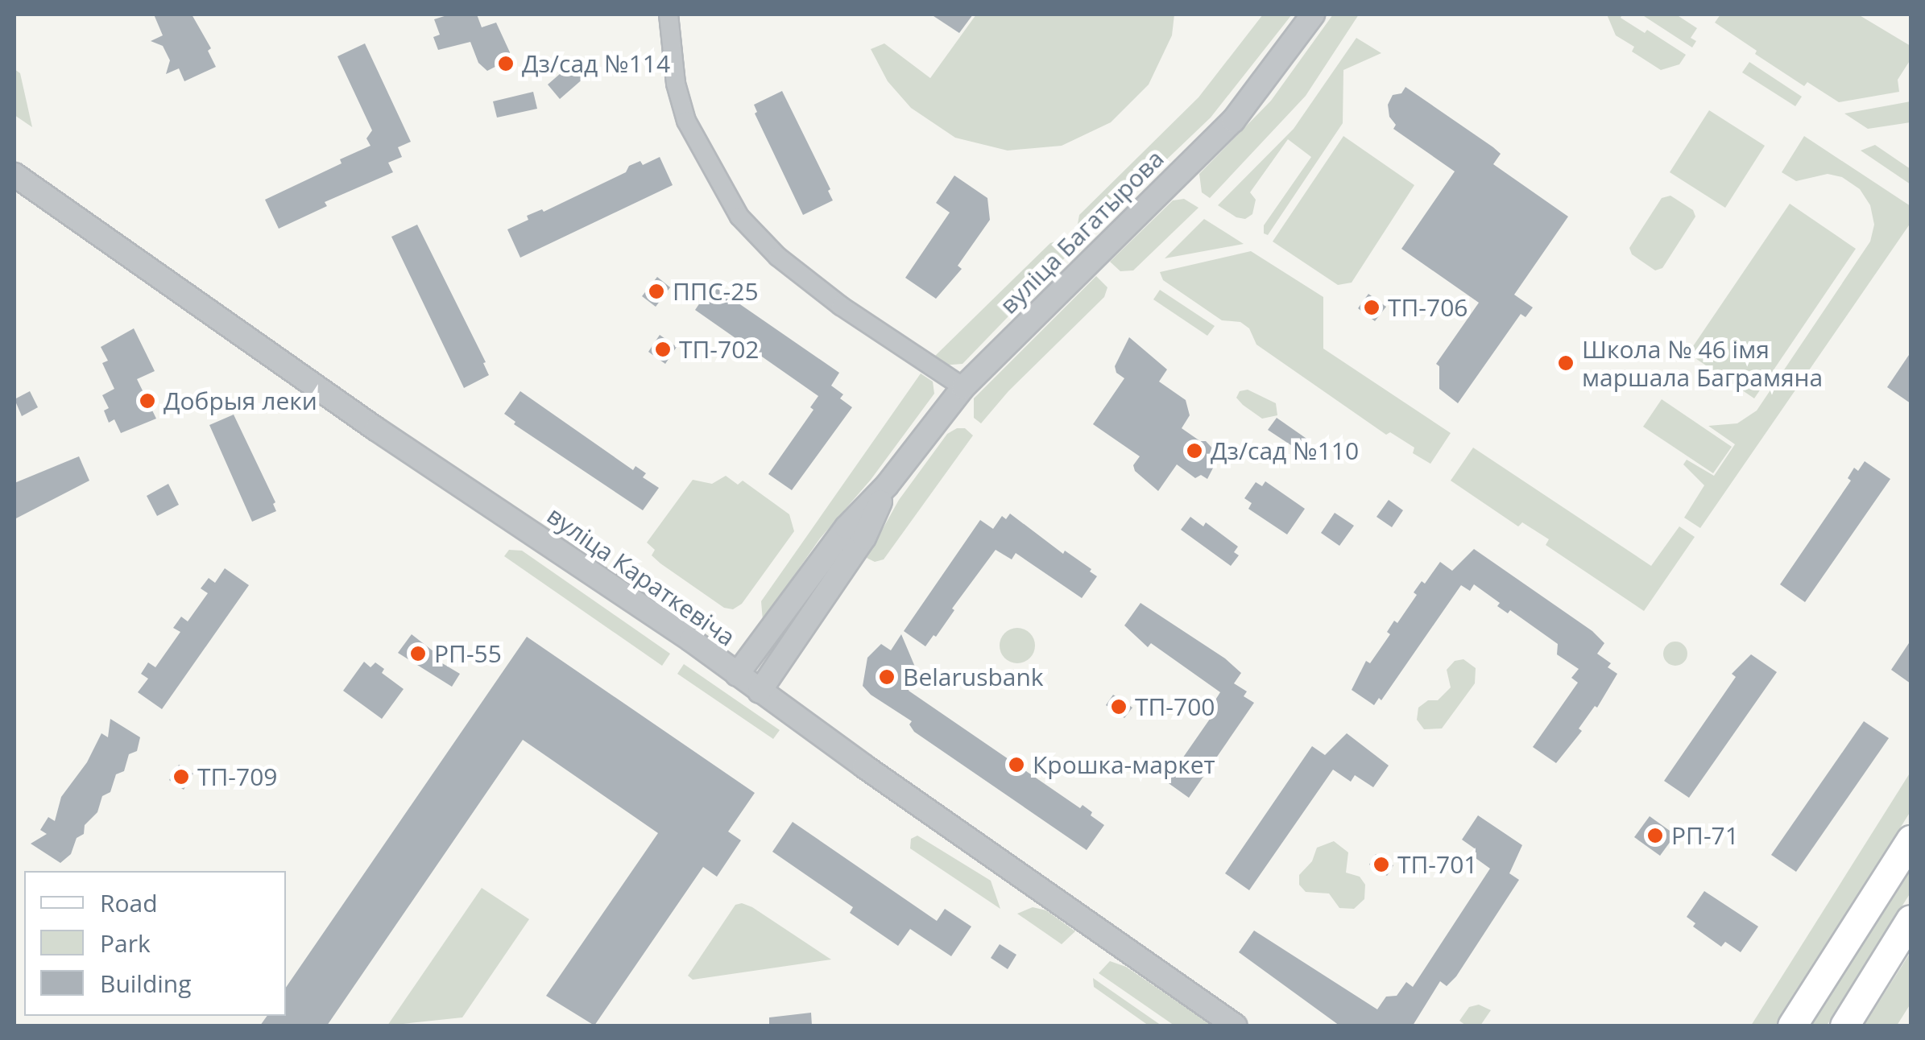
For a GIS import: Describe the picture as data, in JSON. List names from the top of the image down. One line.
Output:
{"streets":{"street":["вуліца Багатырова","вуліца Караткевіча"]},"crossings":[["вуліца Багатырова","вуліца Караткевіча"]],"places":["Дз/сад №114","ППС-25","ТП-706","ТП-702","Школа № 46 імя маршала Баграмяна","Добрыя леки","Дз/сад №110","РП-55","Belarusbank","ТП-700","Крошка-маркет","ТП-709","РП-71","ТП-701"],"legend":["Road","Park","Building"]}
